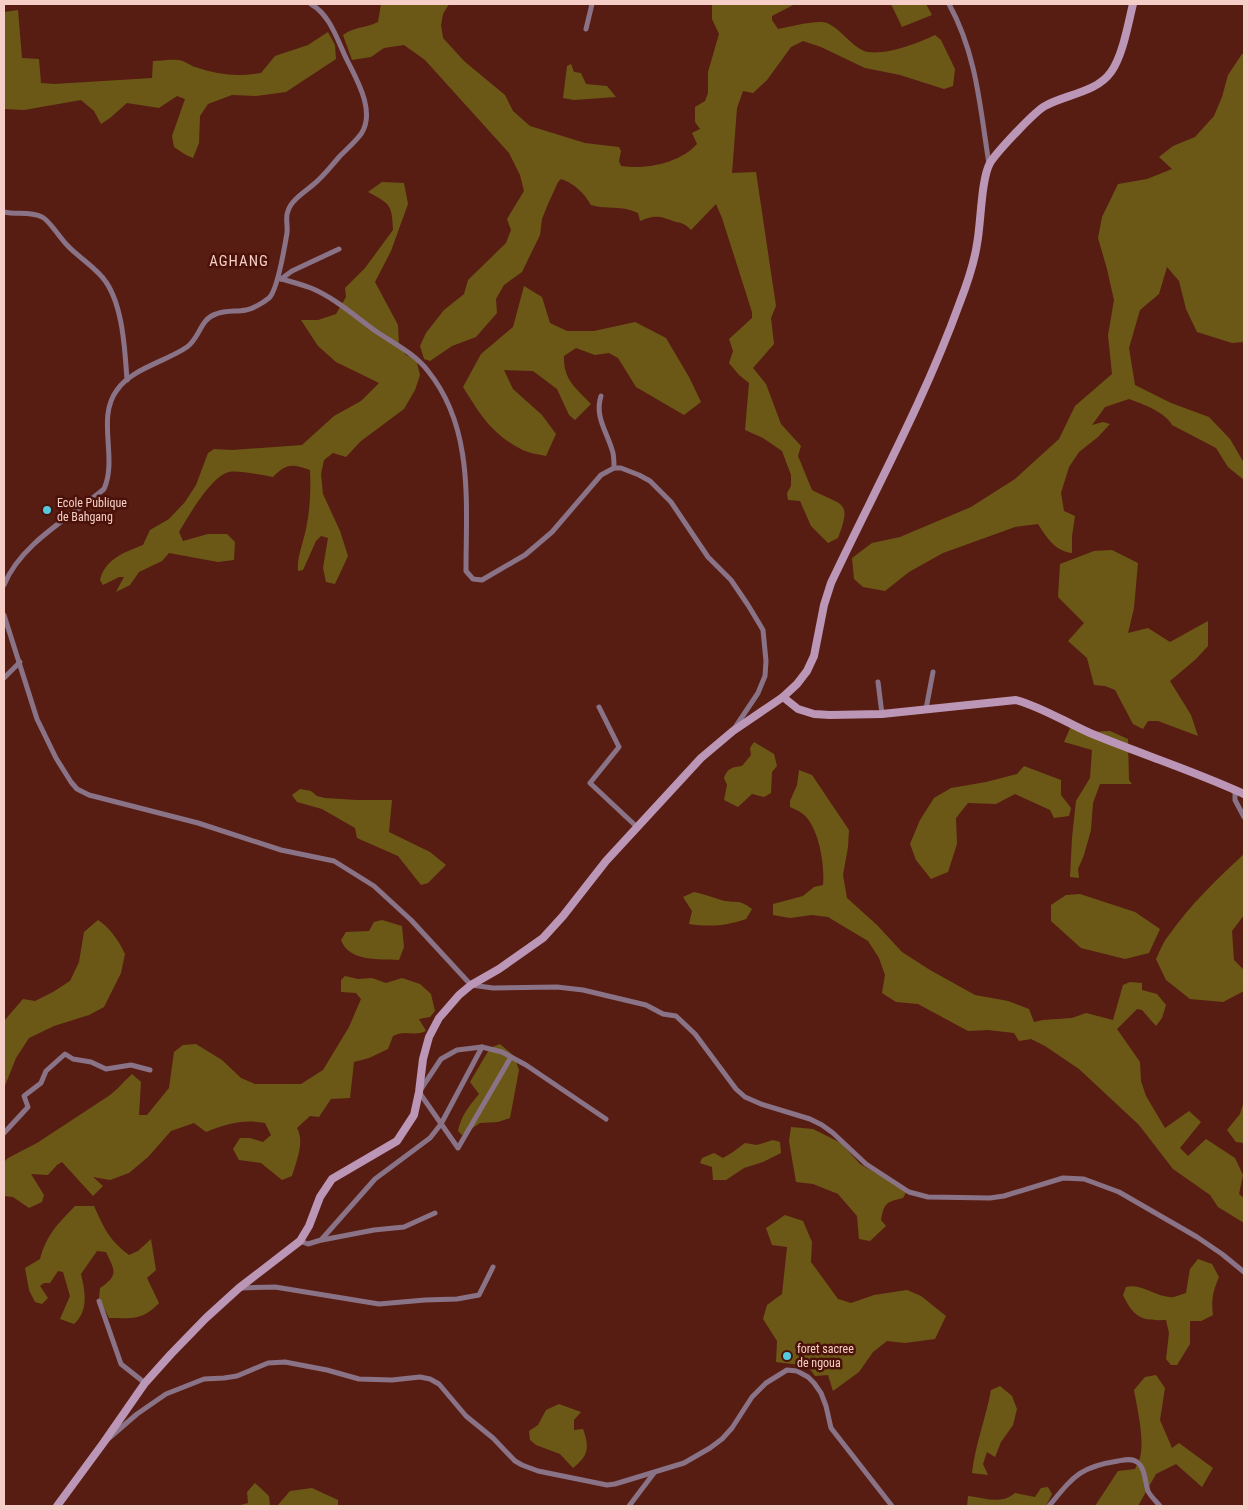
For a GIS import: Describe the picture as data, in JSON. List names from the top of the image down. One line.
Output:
{"districts":["AGHANG"],"places":["Ecole Publique de Bahgang","foret sacree de ngoua"]}
